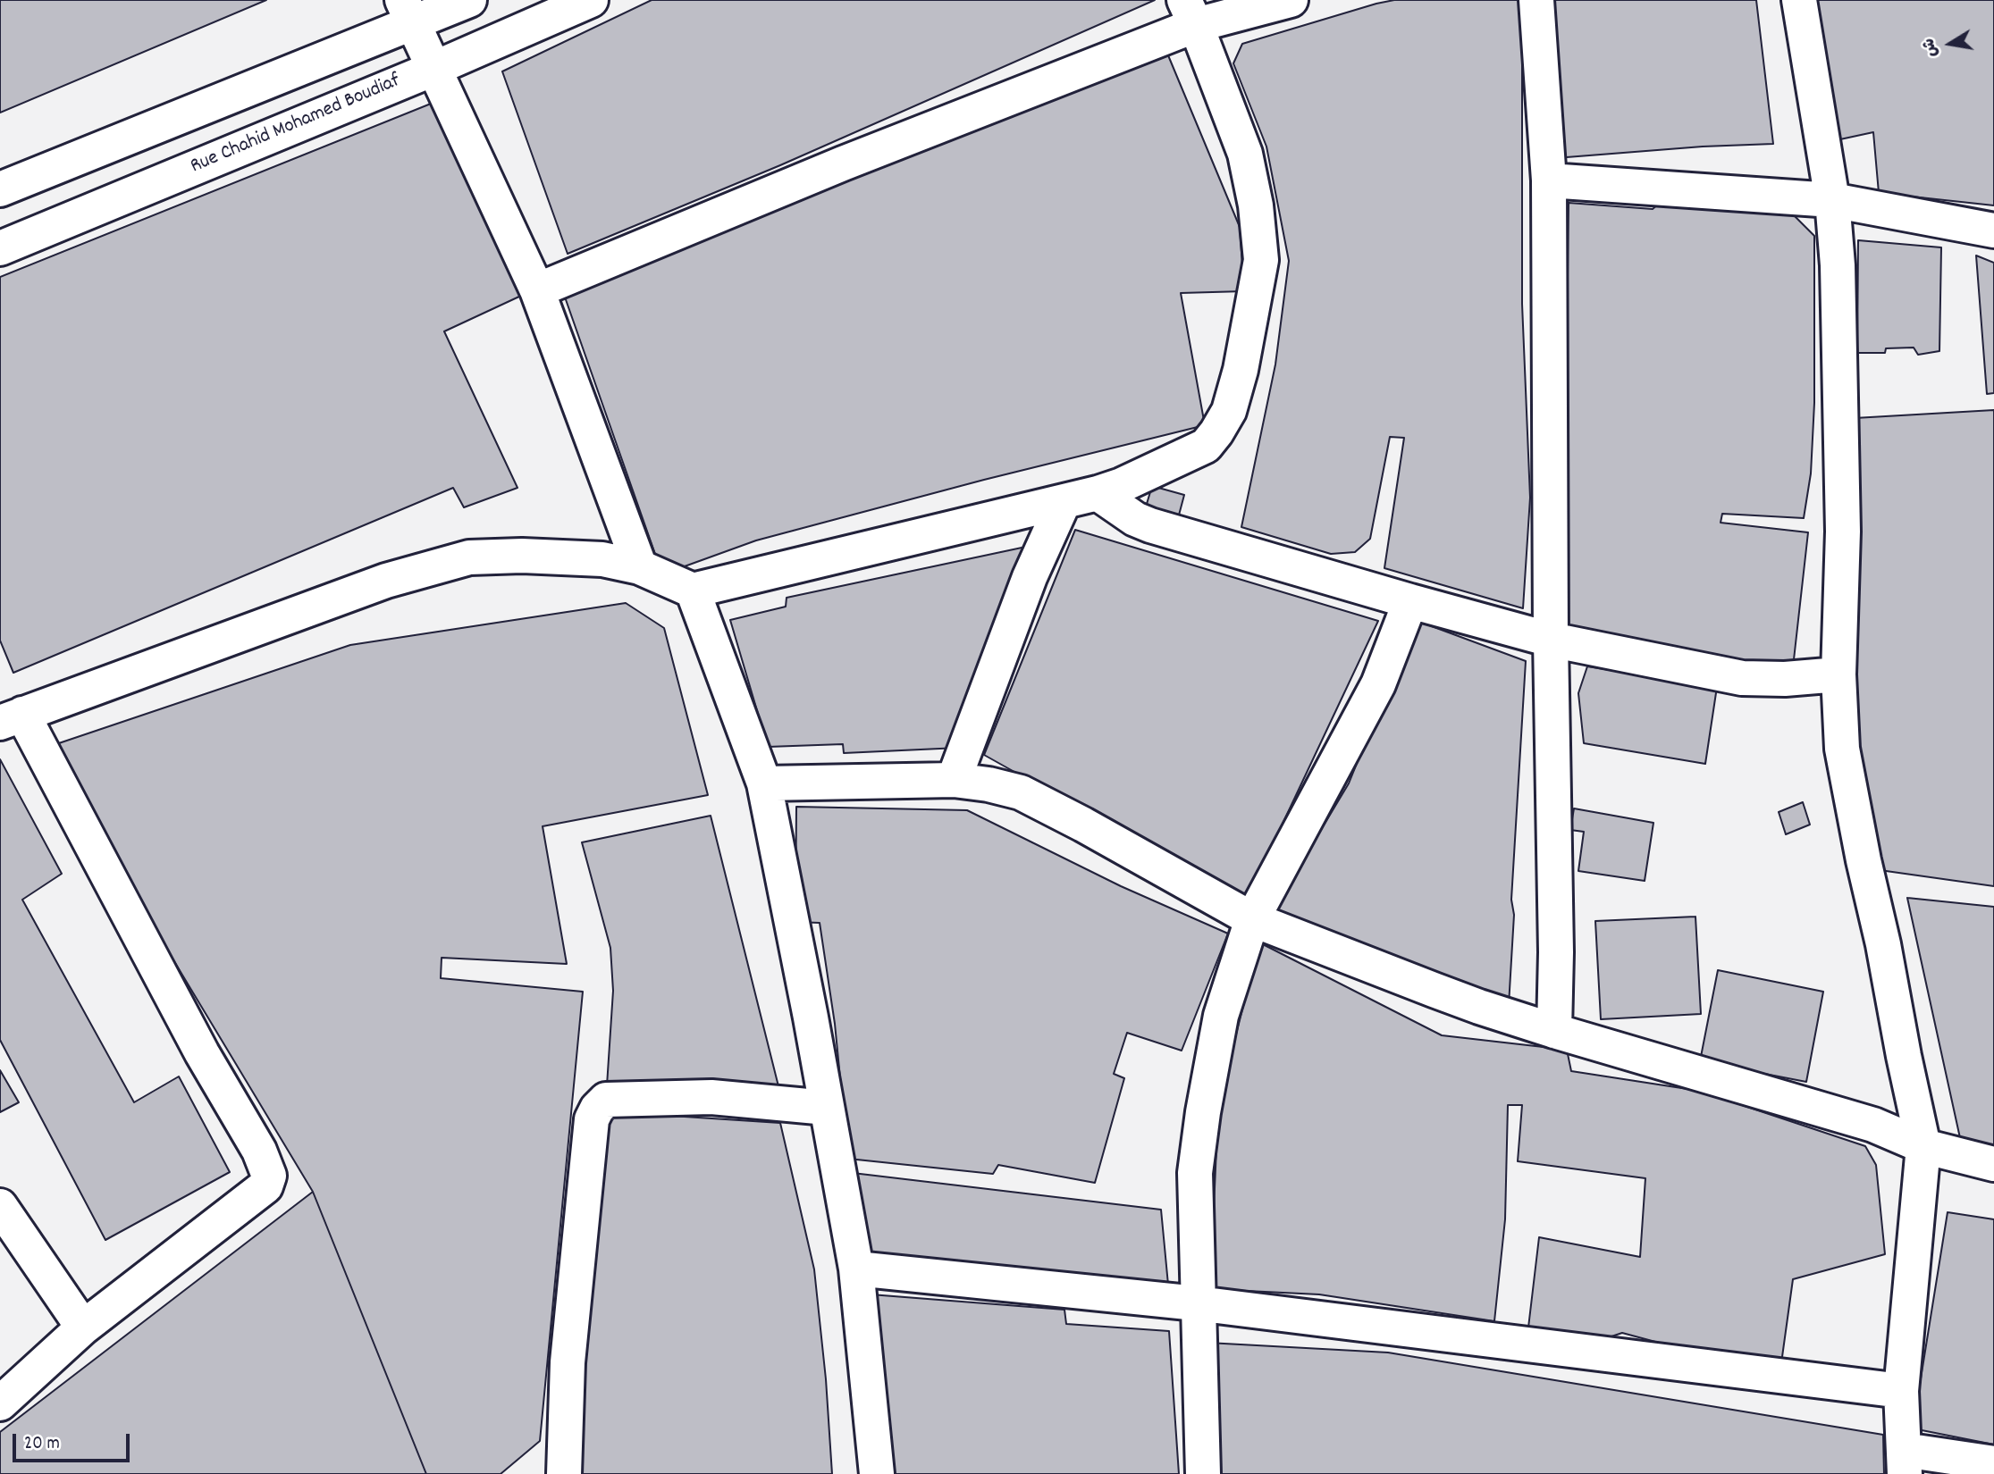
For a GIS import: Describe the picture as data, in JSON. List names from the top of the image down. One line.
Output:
{"streets":{"street":["Rue Chahid Mohamed Boudiaf"]},"scale_bar":"20 m","north":"left"}
